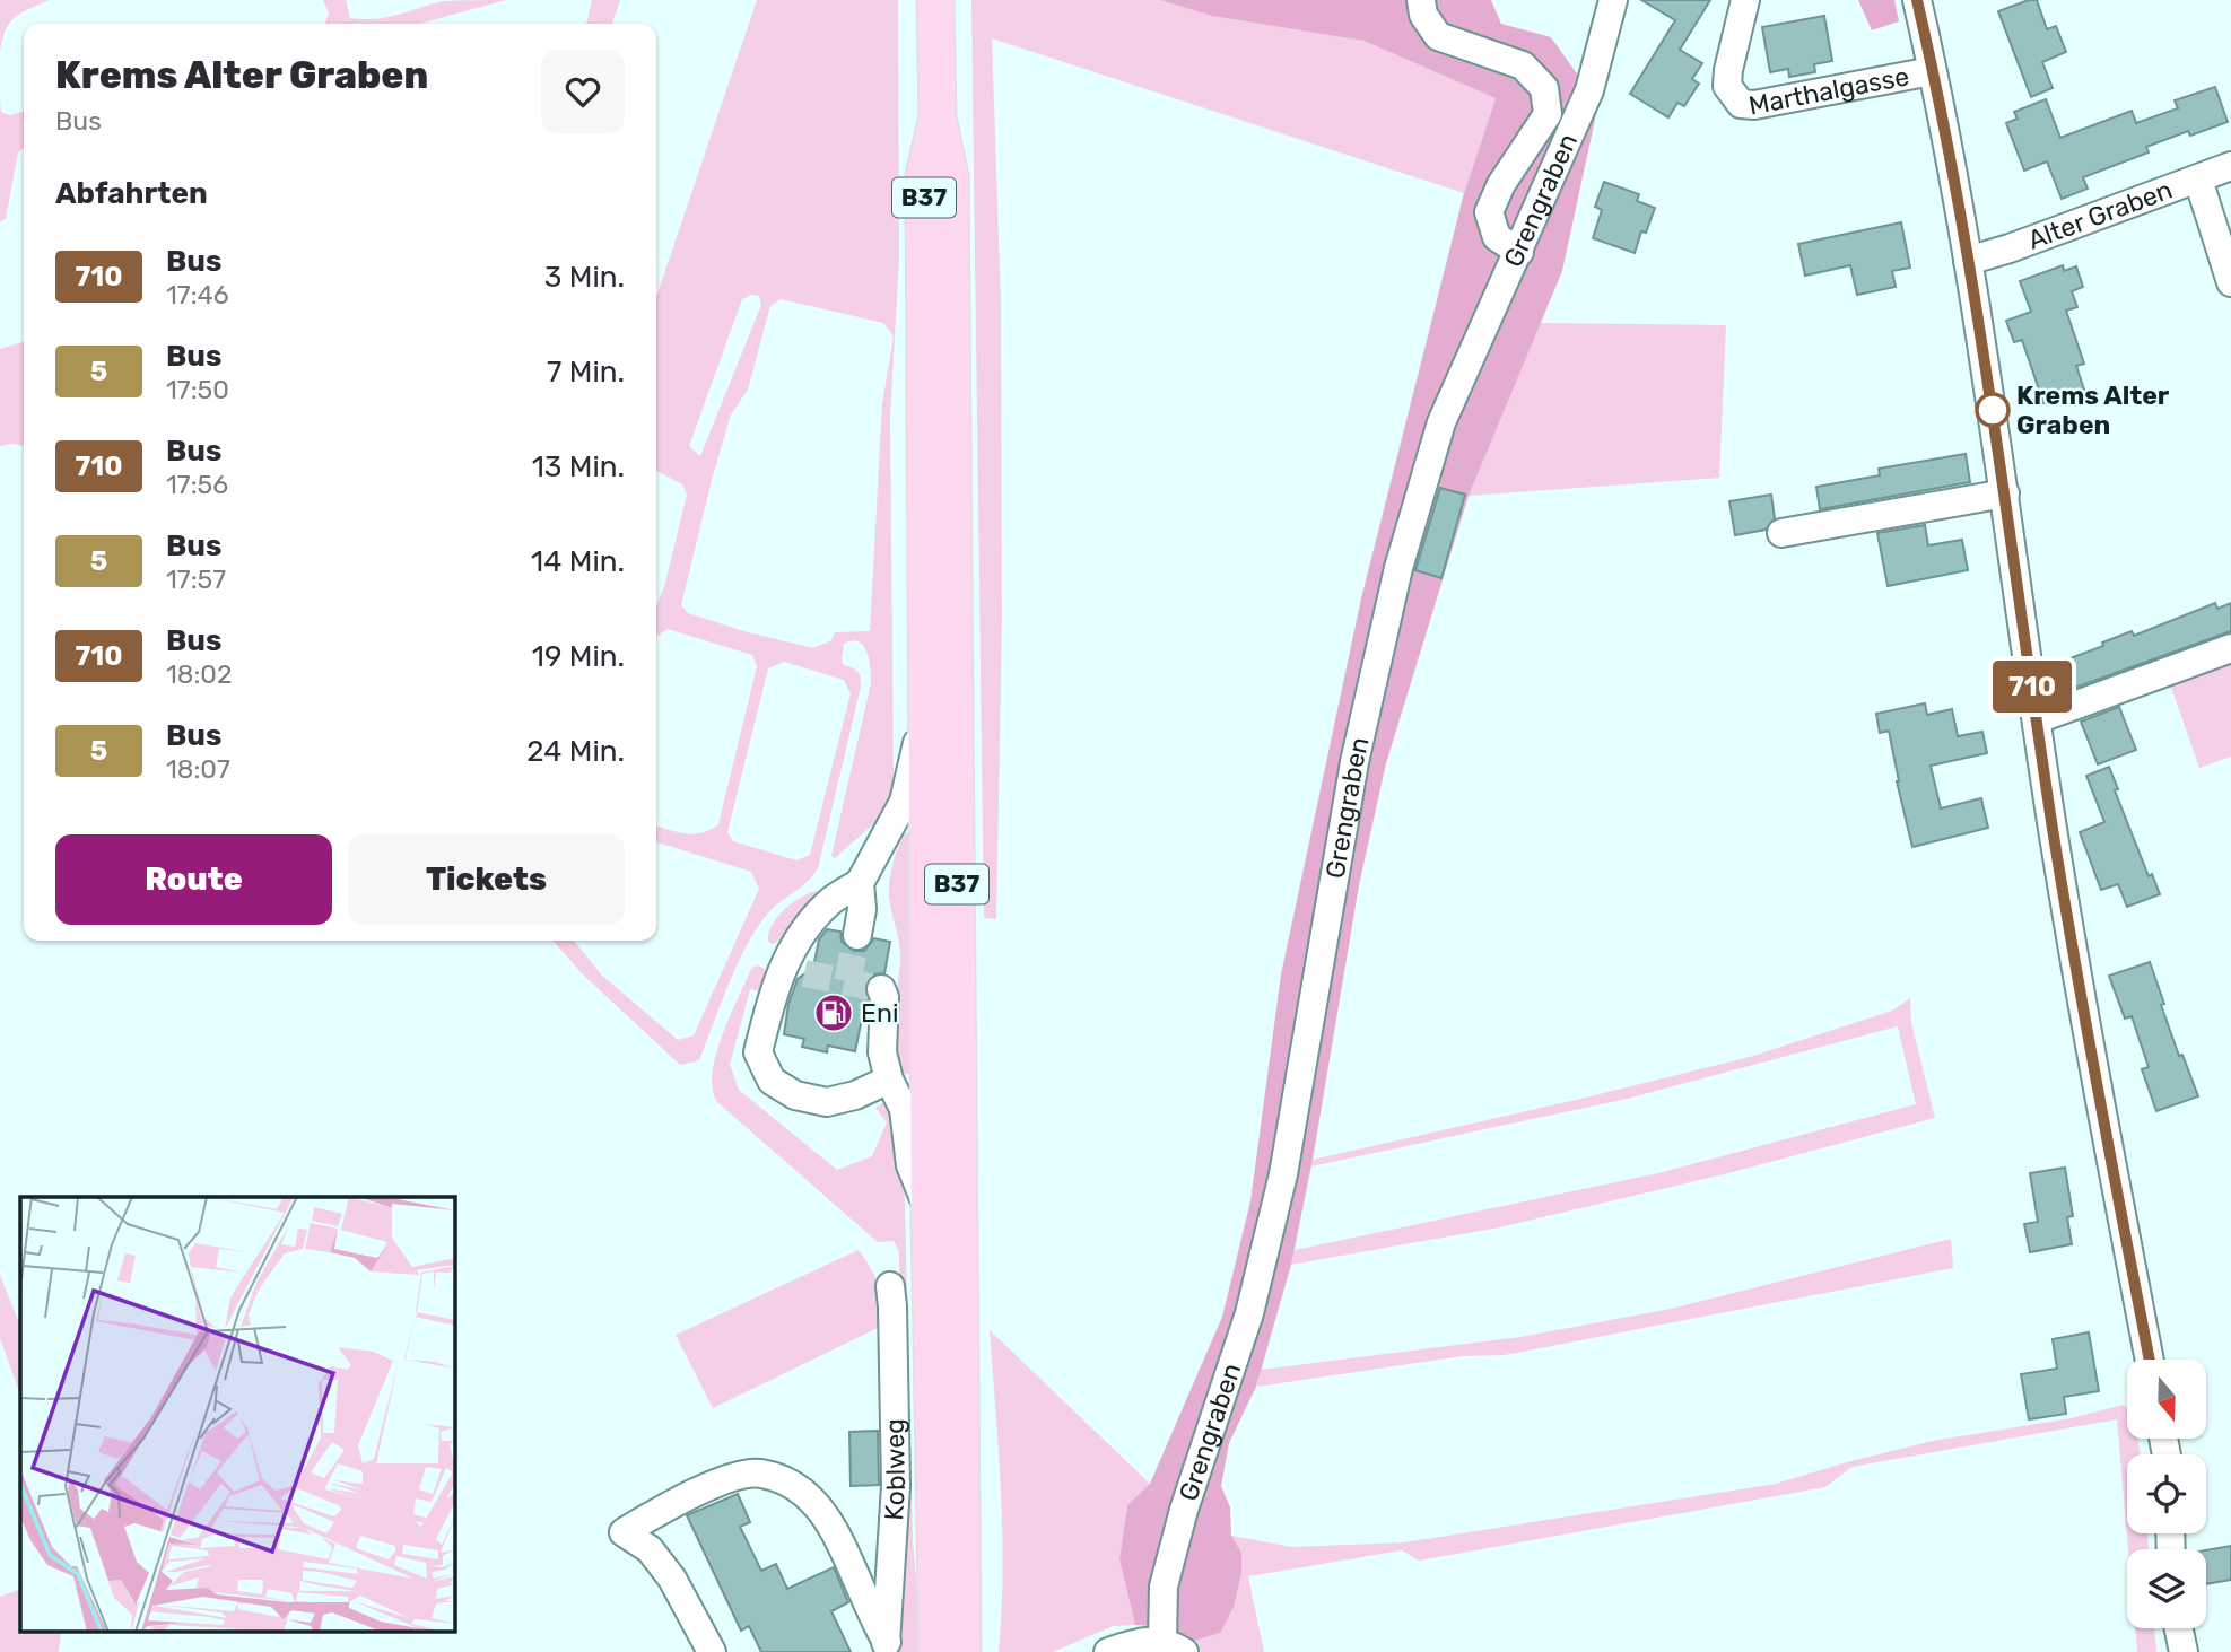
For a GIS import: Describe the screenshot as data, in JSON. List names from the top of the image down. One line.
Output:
{"streets":{"main road":["B37"],"street":["Marthalgasse","Grengraben","Alter Graben","Koblweg"]},"places":{"other":["Krems Alter Graben"],"fuel station":["Eni"]},"lines":["bus line 710"],"north":"bottom","page":{"on_map":"710","heading":[["Krems Alter Graben","Bus"],"Abfahrten"],"list":[{"mark":"710","name":"Bus","note":"17:46","value":"3 Min."},{"mark":"5","name":"Bus","note":"17:50","value":"7 Min."},{"mark":"710","name":"Bus","note":"17:56","value":"13 Min."},{"mark":"5","name":"Bus","note":"17:57","value":"14 Min."},{"mark":"710","name":"Bus","note":"18:02","value":"19 Min."},{"mark":"5","name":"Bus","note":"18:07","value":"24 Min."}],"buttons":["Route","Tickets"]}}
